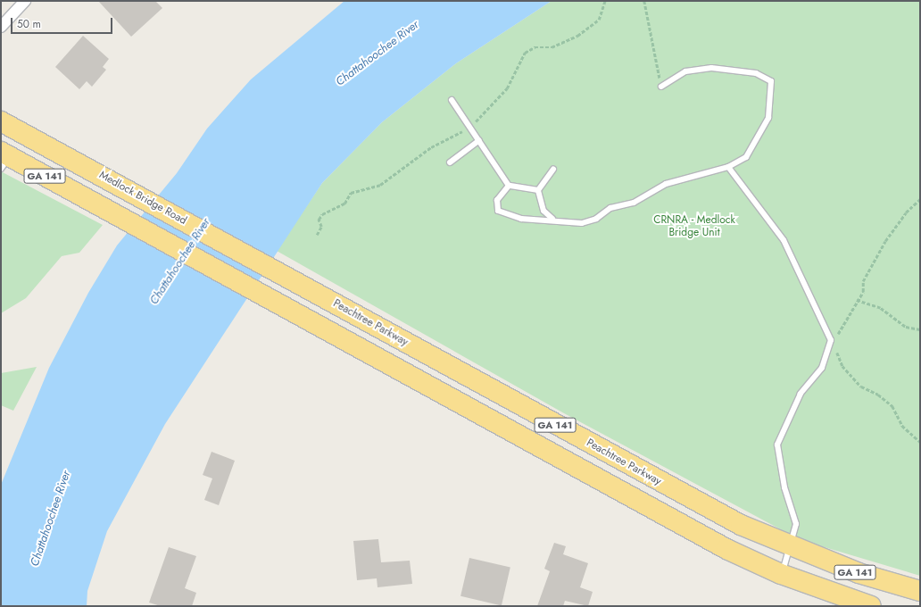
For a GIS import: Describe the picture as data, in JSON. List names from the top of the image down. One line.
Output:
{"streets":{"highway":["GA 141","Medlock Bridge Road","Peachtree Parkway"]},"crossings":[["Medlock Bridge Road","Peachtree Parkway"]],"water":["Chattahoochee River"],"parks":["CRNRA - Medlock Bridge Unit"],"scale_bar":"50 m"}
